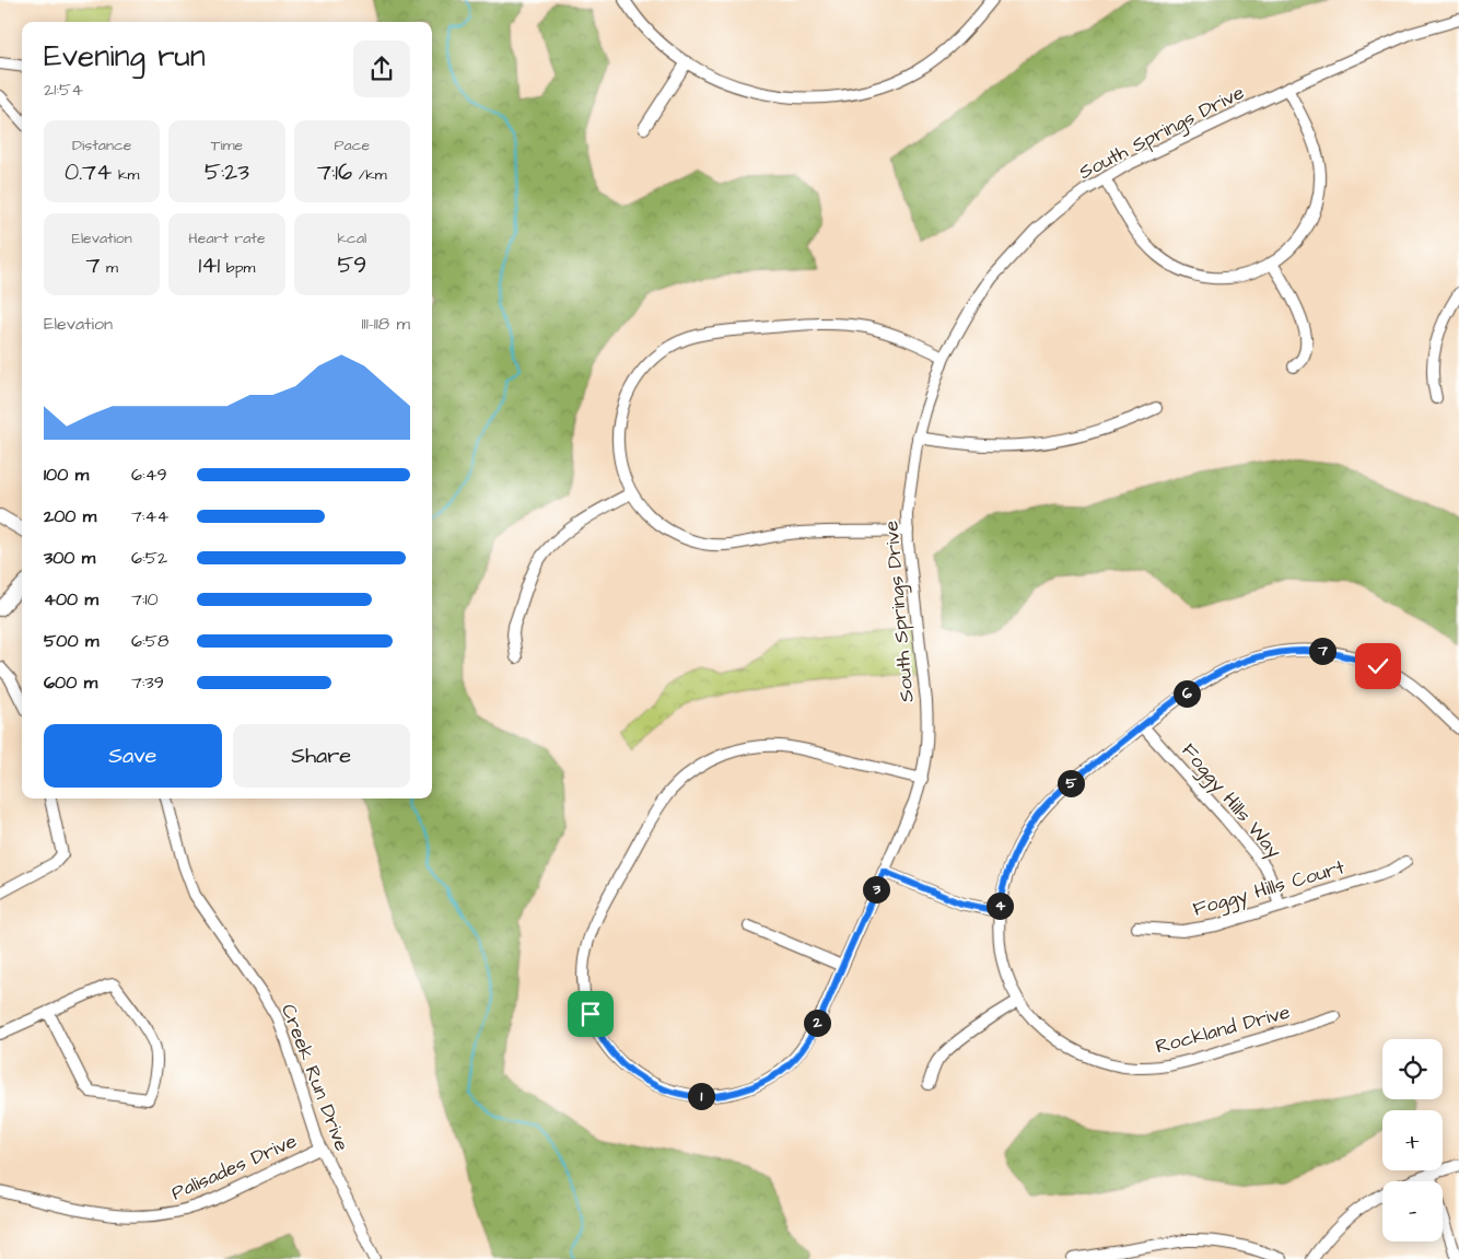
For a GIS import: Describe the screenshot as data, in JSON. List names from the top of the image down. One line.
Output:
{"streets":{"street":["South Springs Drive","Foggy Hills Way","Foggy Hills Court","Rockland Drive","Creek Run Drive","Palisades Drive"]},"crossings":[["Foggy Hills Way","Foggy Hills Court"],["Foggy Hills Way","Rockland Drive"],["Creek Run Drive","Palisades Drive"]],"page":{"heading":["Evening run","21:54"],"stats":[["Distance","0.74 km"],["Time","5:23"],["Pace","7:16 /km"],["Elevation","7 m"],["Heart rate","141 bpm"],["kcal","59"]],"chart":["Elevation","111–118 m"],"list":[{"name":"100 m","note":"6:49"},{"name":"200 m","note":"7:44"},{"name":"300 m","note":"6:52"},{"name":"400 m","note":"7:10"},{"name":"500 m","note":"6:58"},{"name":"600 m","note":"7:39"}],"pins":["7","6","5","3","4","2","1"],"buttons":["Save","Share"],"map_buttons":["+","−"]}}
